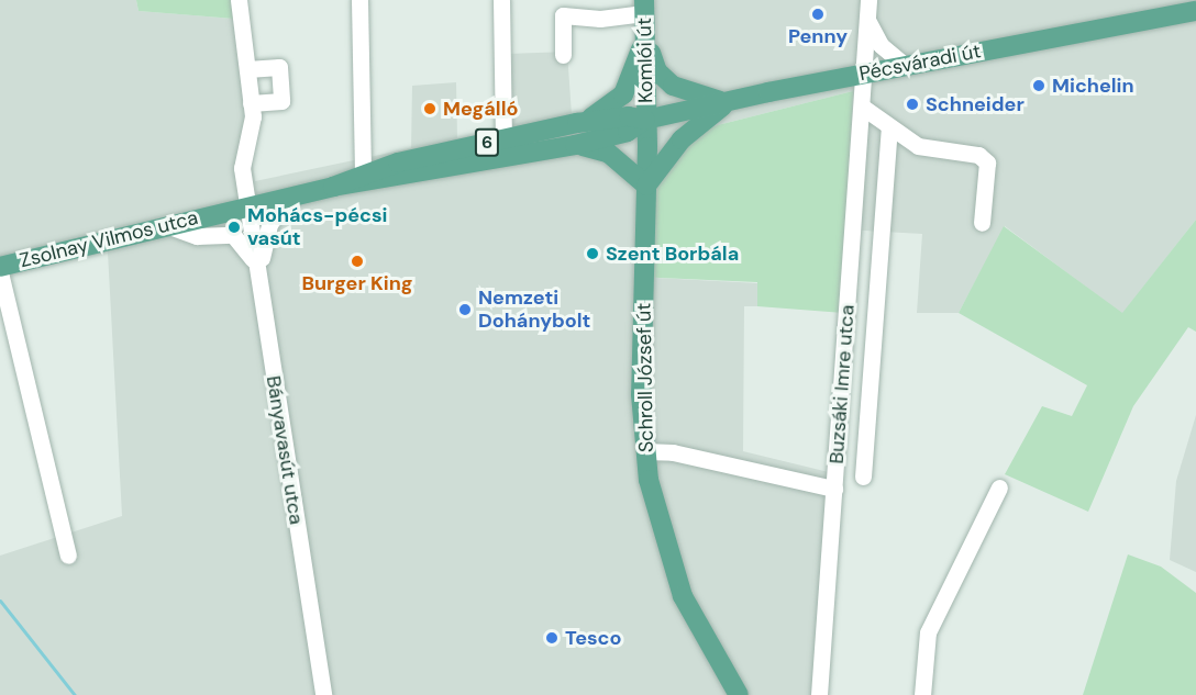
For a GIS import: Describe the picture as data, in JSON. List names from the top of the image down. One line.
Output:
{"streets":{"main road":["Komlói út","Pécsváradi út","6","Zsolnay Vilmos utca","Schroll József út"],"street":["Buzsáki Imre utca","Bányavasút utca"]},"crossings":[["Komlói út","Pécsváradi út"],["Komlói út","Zsolnay Vilmos utca"],["Komlói út","Schroll József út"],["Pécsváradi út","Zsolnay Vilmos utca"],["Pécsváradi út","Schroll József út"],["Pécsváradi út","Buzsáki Imre utca"],["Zsolnay Vilmos utca","Schroll József út"],["Zsolnay Vilmos utca","Bányavasút utca"]],"places":["Penny","Michelin","Schneider","Megálló","Mohács-pécsi vasút","Szent Borbála","Burger King","Nemzeti Dohánybolt","Tesco"]}
